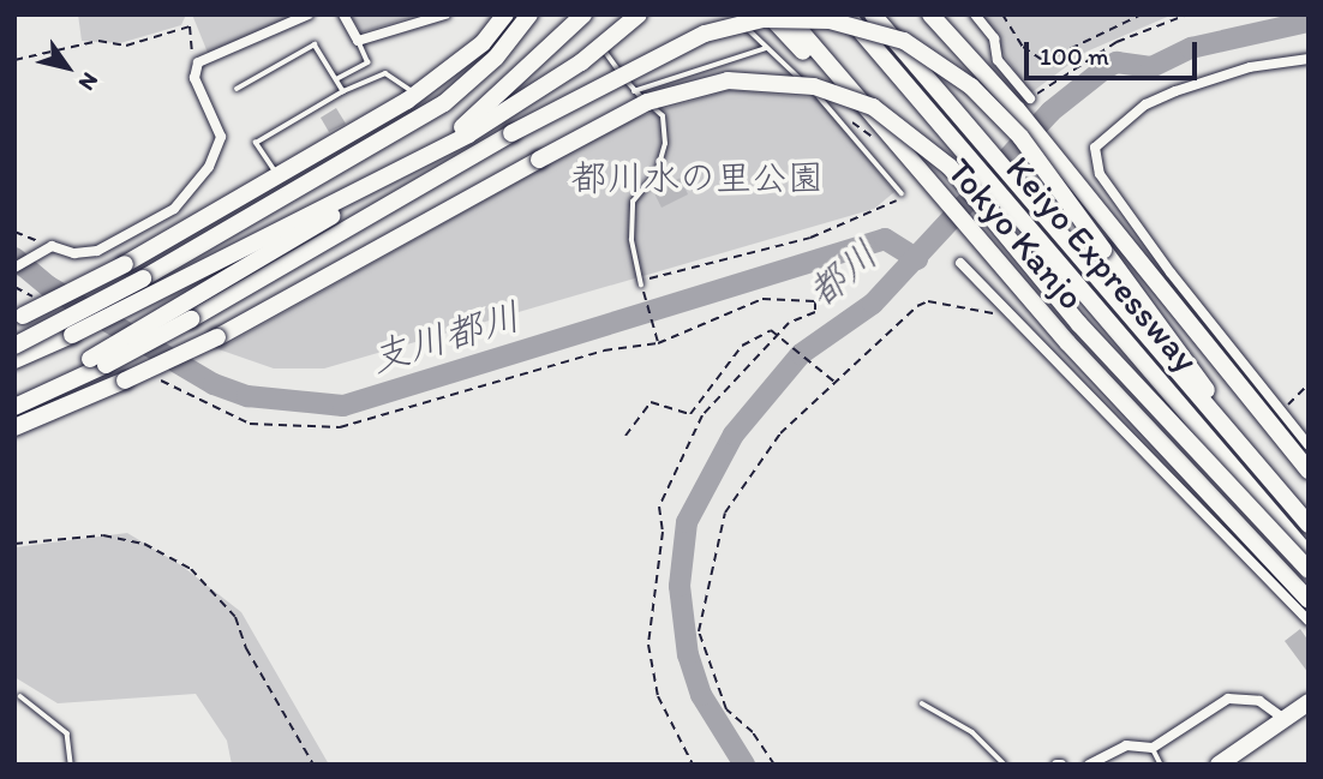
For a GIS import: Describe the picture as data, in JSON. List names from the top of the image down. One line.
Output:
{"streets":{"highway":["Tokyo Kanjo","Keiyo Expressway"]},"water":["都川","支川都川"],"parks":["都川水の里公園"],"scale_bar":"100 m","north":"bottom right"}
